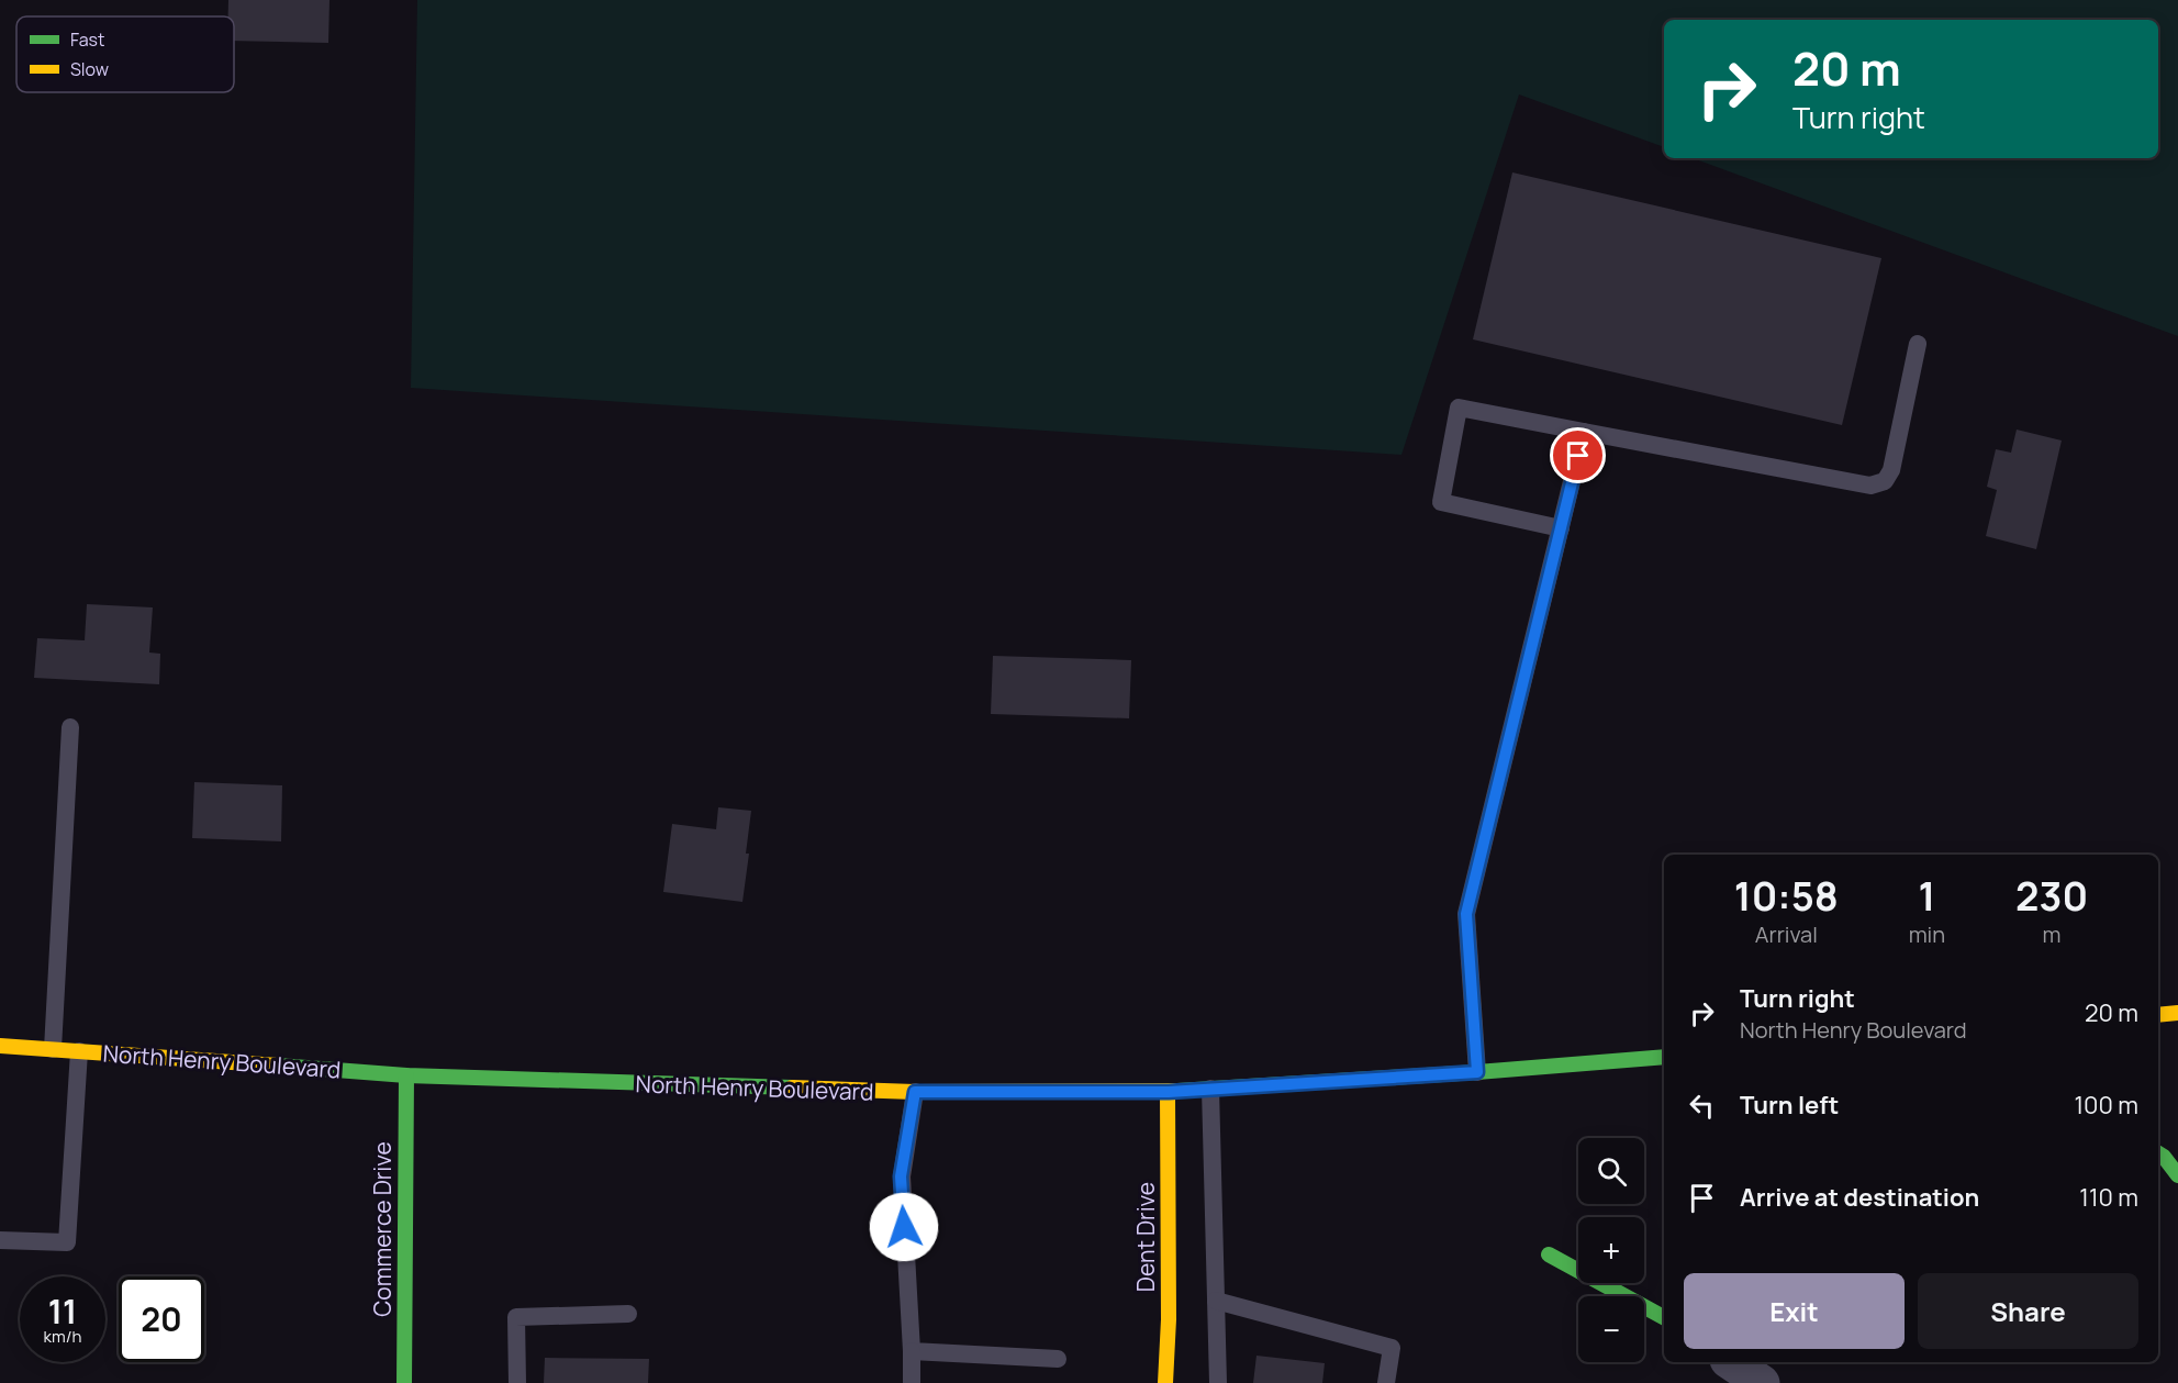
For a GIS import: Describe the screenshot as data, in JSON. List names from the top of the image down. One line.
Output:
{"streets":{"main road":["North Henry Boulevard","Commerce Drive","Dent Drive"]},"crossings":[["North Henry Boulevard","Commerce Drive"],["North Henry Boulevard","Dent Drive"]],"legend":["Fast","Slow"],"page":{"turn":["20 m","Turn right"],"eta":["10:58","Arrival","1","min","230","m"],"list":[{"name":"Turn right","note":"North Henry Boulevard","value":"20 m"},{"name":"Turn left","value":"100 m"},{"name":"Arrive at destination","value":"110 m"}],"map_buttons":["+","−"],"buttons":["Exit","Share"],"speed":"11 km/h","limit":"20"}}
